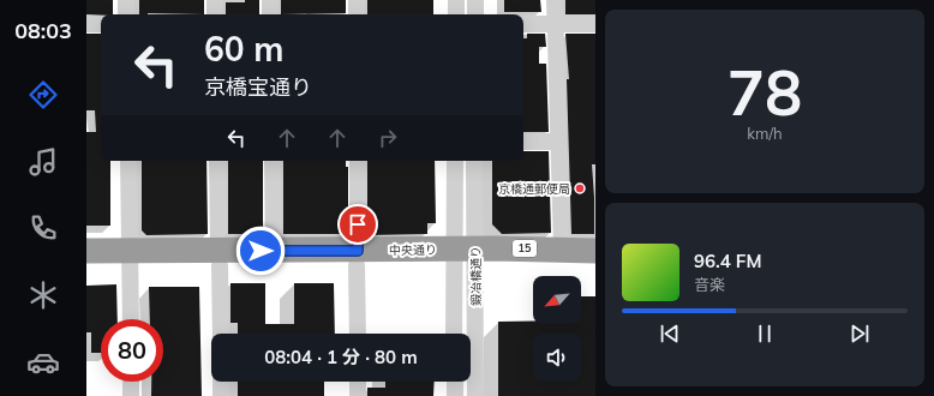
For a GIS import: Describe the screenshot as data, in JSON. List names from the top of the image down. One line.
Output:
{"streets":{"highway":["15","中央通り"],"street":["鍛冶橋通り"]},"crossings":[["中央通り","鍛冶橋通り"]],"places":["京橋通郵便局"],"north":"bottom left","page":{"tabs":"08:03","tile":["78","km/h"],"turn":["60 m","京橋宝通り"],"song":["96.4 FM","音楽"],"limit":"80","trip":"08:04 · 1 分 · 80 m"}}
